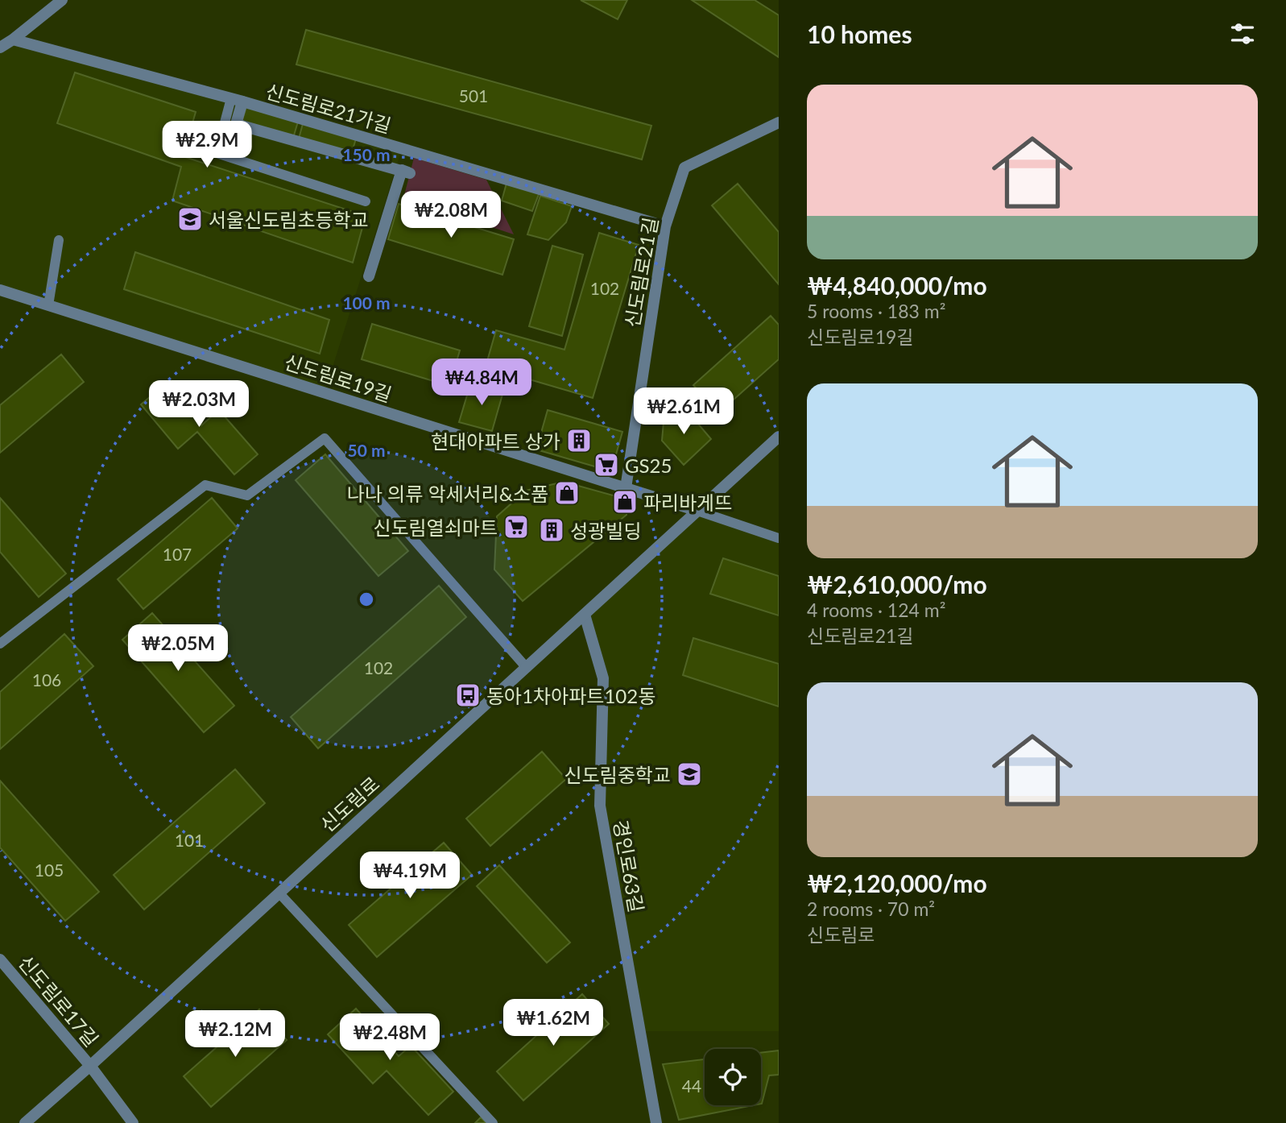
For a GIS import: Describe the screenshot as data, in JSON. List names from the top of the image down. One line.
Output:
{"streets":{"street":["신도림로21가길","신도림로21길","신도림로19길","신도림로","경인로63길","신도림로17길"]},"crossings":[["신도림로21가길","신도림로21길"],["신도림로21길","신도림로19길"],["신도림로19길","신도림로"],["신도림로","경인로63길"],["신도림로","신도림로17길"]],"places":{"school or university":["서울신도림초등학교","신도림중학교"],"building":["현대아파트 상가","성광빌딩"],"supermarket":["GS25","신도림열쇠마트"],"shop":["나나 의류 악세서리&소품","파리바게뜨"],"bus stop":["동아1차아파트102동"]},"house_numbers":["501","102","107","102","106","101","105","44"],"page":{"heading":"10 homes","list":[{"name":"₩4,840,000/mo","note":"5 rooms · 183 m² · 신도림로19길"},{"name":"₩2,610,000/mo","note":"4 rooms · 124 m² · 신도림로21길"},{"name":"₩2,120,000/mo","note":"2 rooms · 70 m² · 신도림로"}],"price":["₩2.9M","₩2.08M","₩4.84M","₩2.03M","₩2.61M","₩2.05M","₩4.19M","₩1.62M","₩2.12M","₩2.48M"]},"rings":["150 m","100 m","50 m"]}
